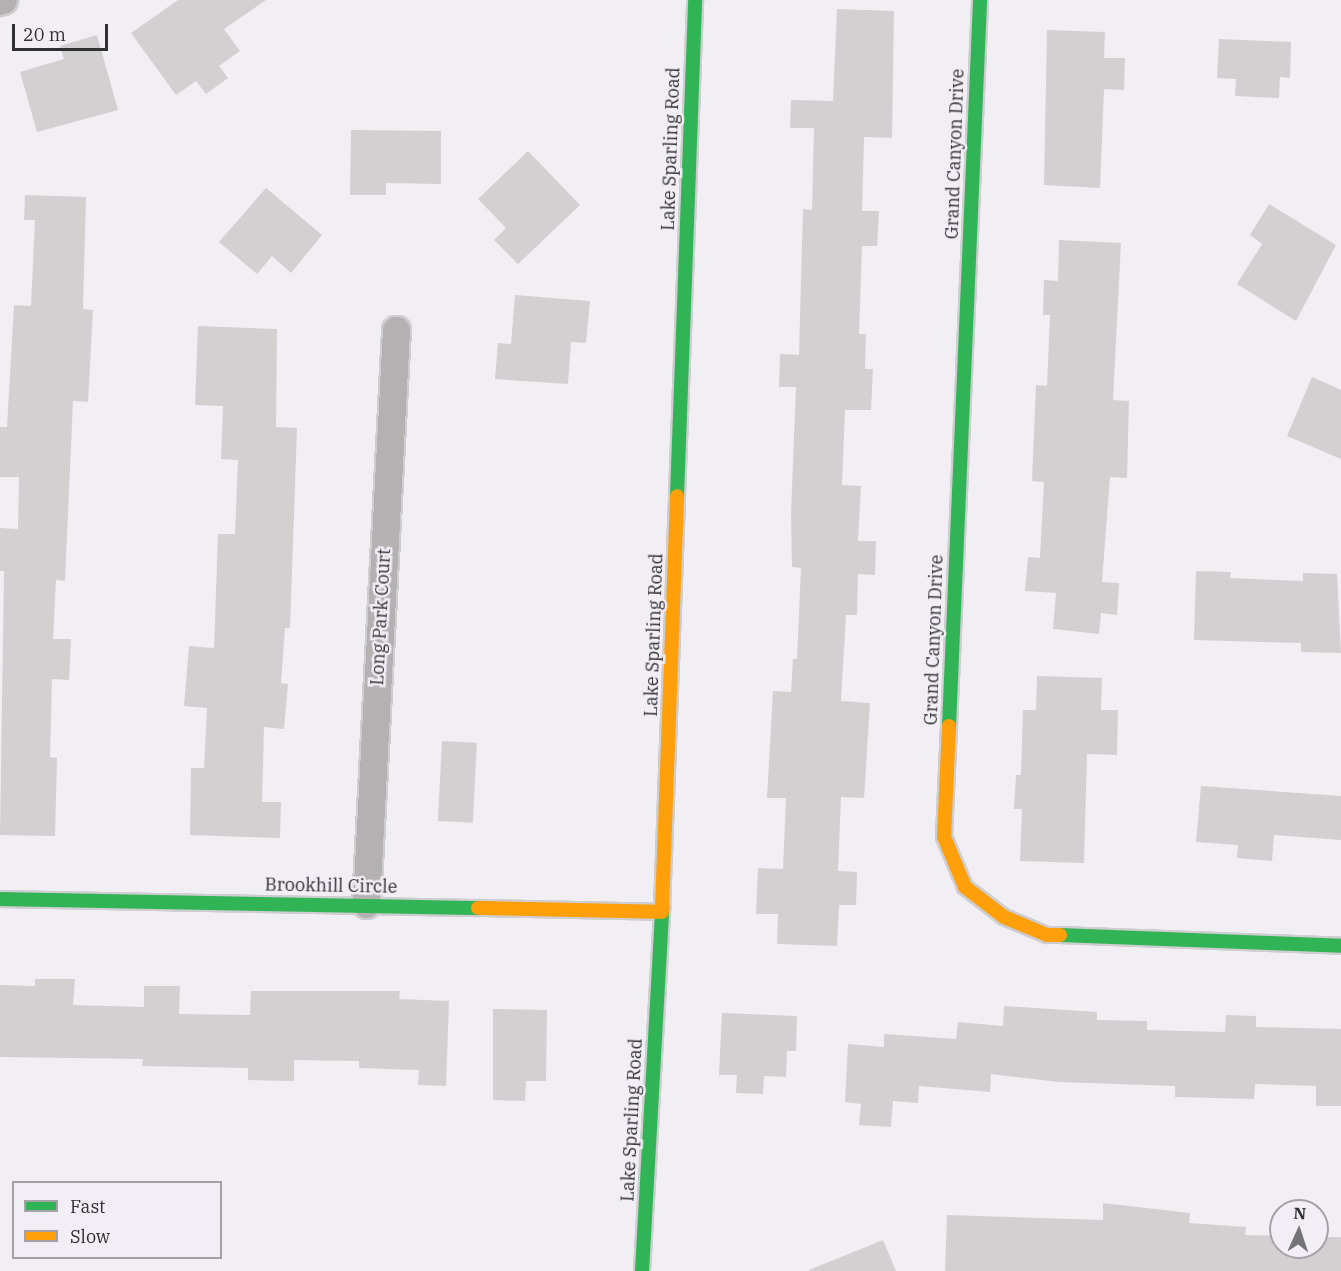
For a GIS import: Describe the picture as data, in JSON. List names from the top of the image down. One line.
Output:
{"streets":{"street":["Lake Sparling Road","Grand Canyon Drive","Long Park Court","Brookhill Circle"]},"crossings":[["Lake Sparling Road","Brookhill Circle"],["Long Park Court","Brookhill Circle"]],"legend":["Fast","Slow"],"scale_bar":"20 m","north":"top"}
